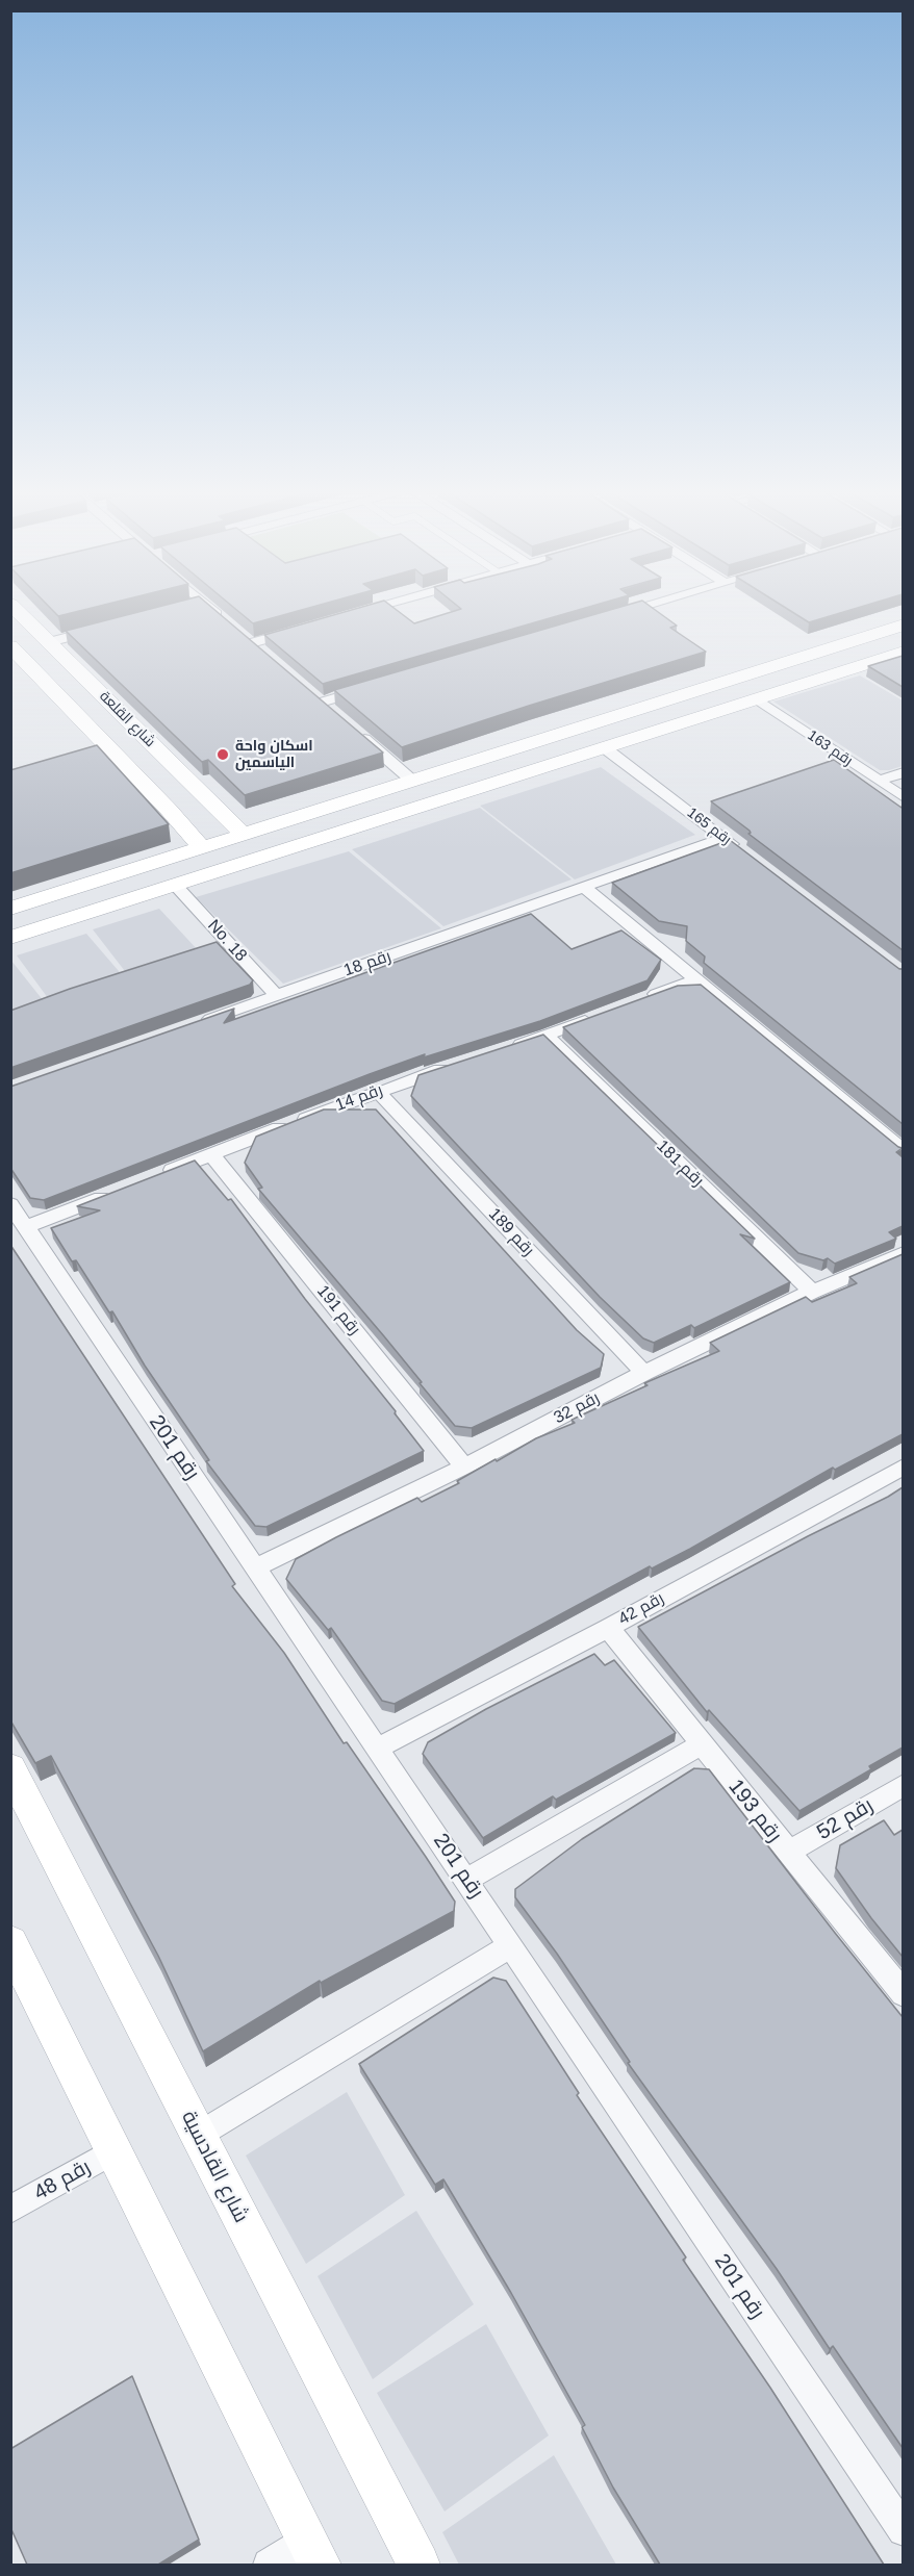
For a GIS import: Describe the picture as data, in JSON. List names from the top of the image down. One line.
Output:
{"streets":{"street":["شارع القلعة","رقم 163","رقم 165","No. 18","رقم 18","رقم 14","رقم 181","رقم 189","رقم 191","رقم 32","رقم 201","رقم 42","رقم 193","رقم 52","شارع القادسية","رقم 48"]},"crossings":[["رقم 165","رقم 18"],["No. 18","رقم 18"],["رقم 14","رقم 189"],["رقم 14","رقم 191"],["رقم 181","رقم 32"],["رقم 189","رقم 32"],["رقم 191","رقم 32"],["رقم 32","رقم 201"],["رقم 201","رقم 42"],["رقم 42","رقم 193"],["رقم 193","رقم 52"]],"places":["اسكان واحة الياسمين"]}
